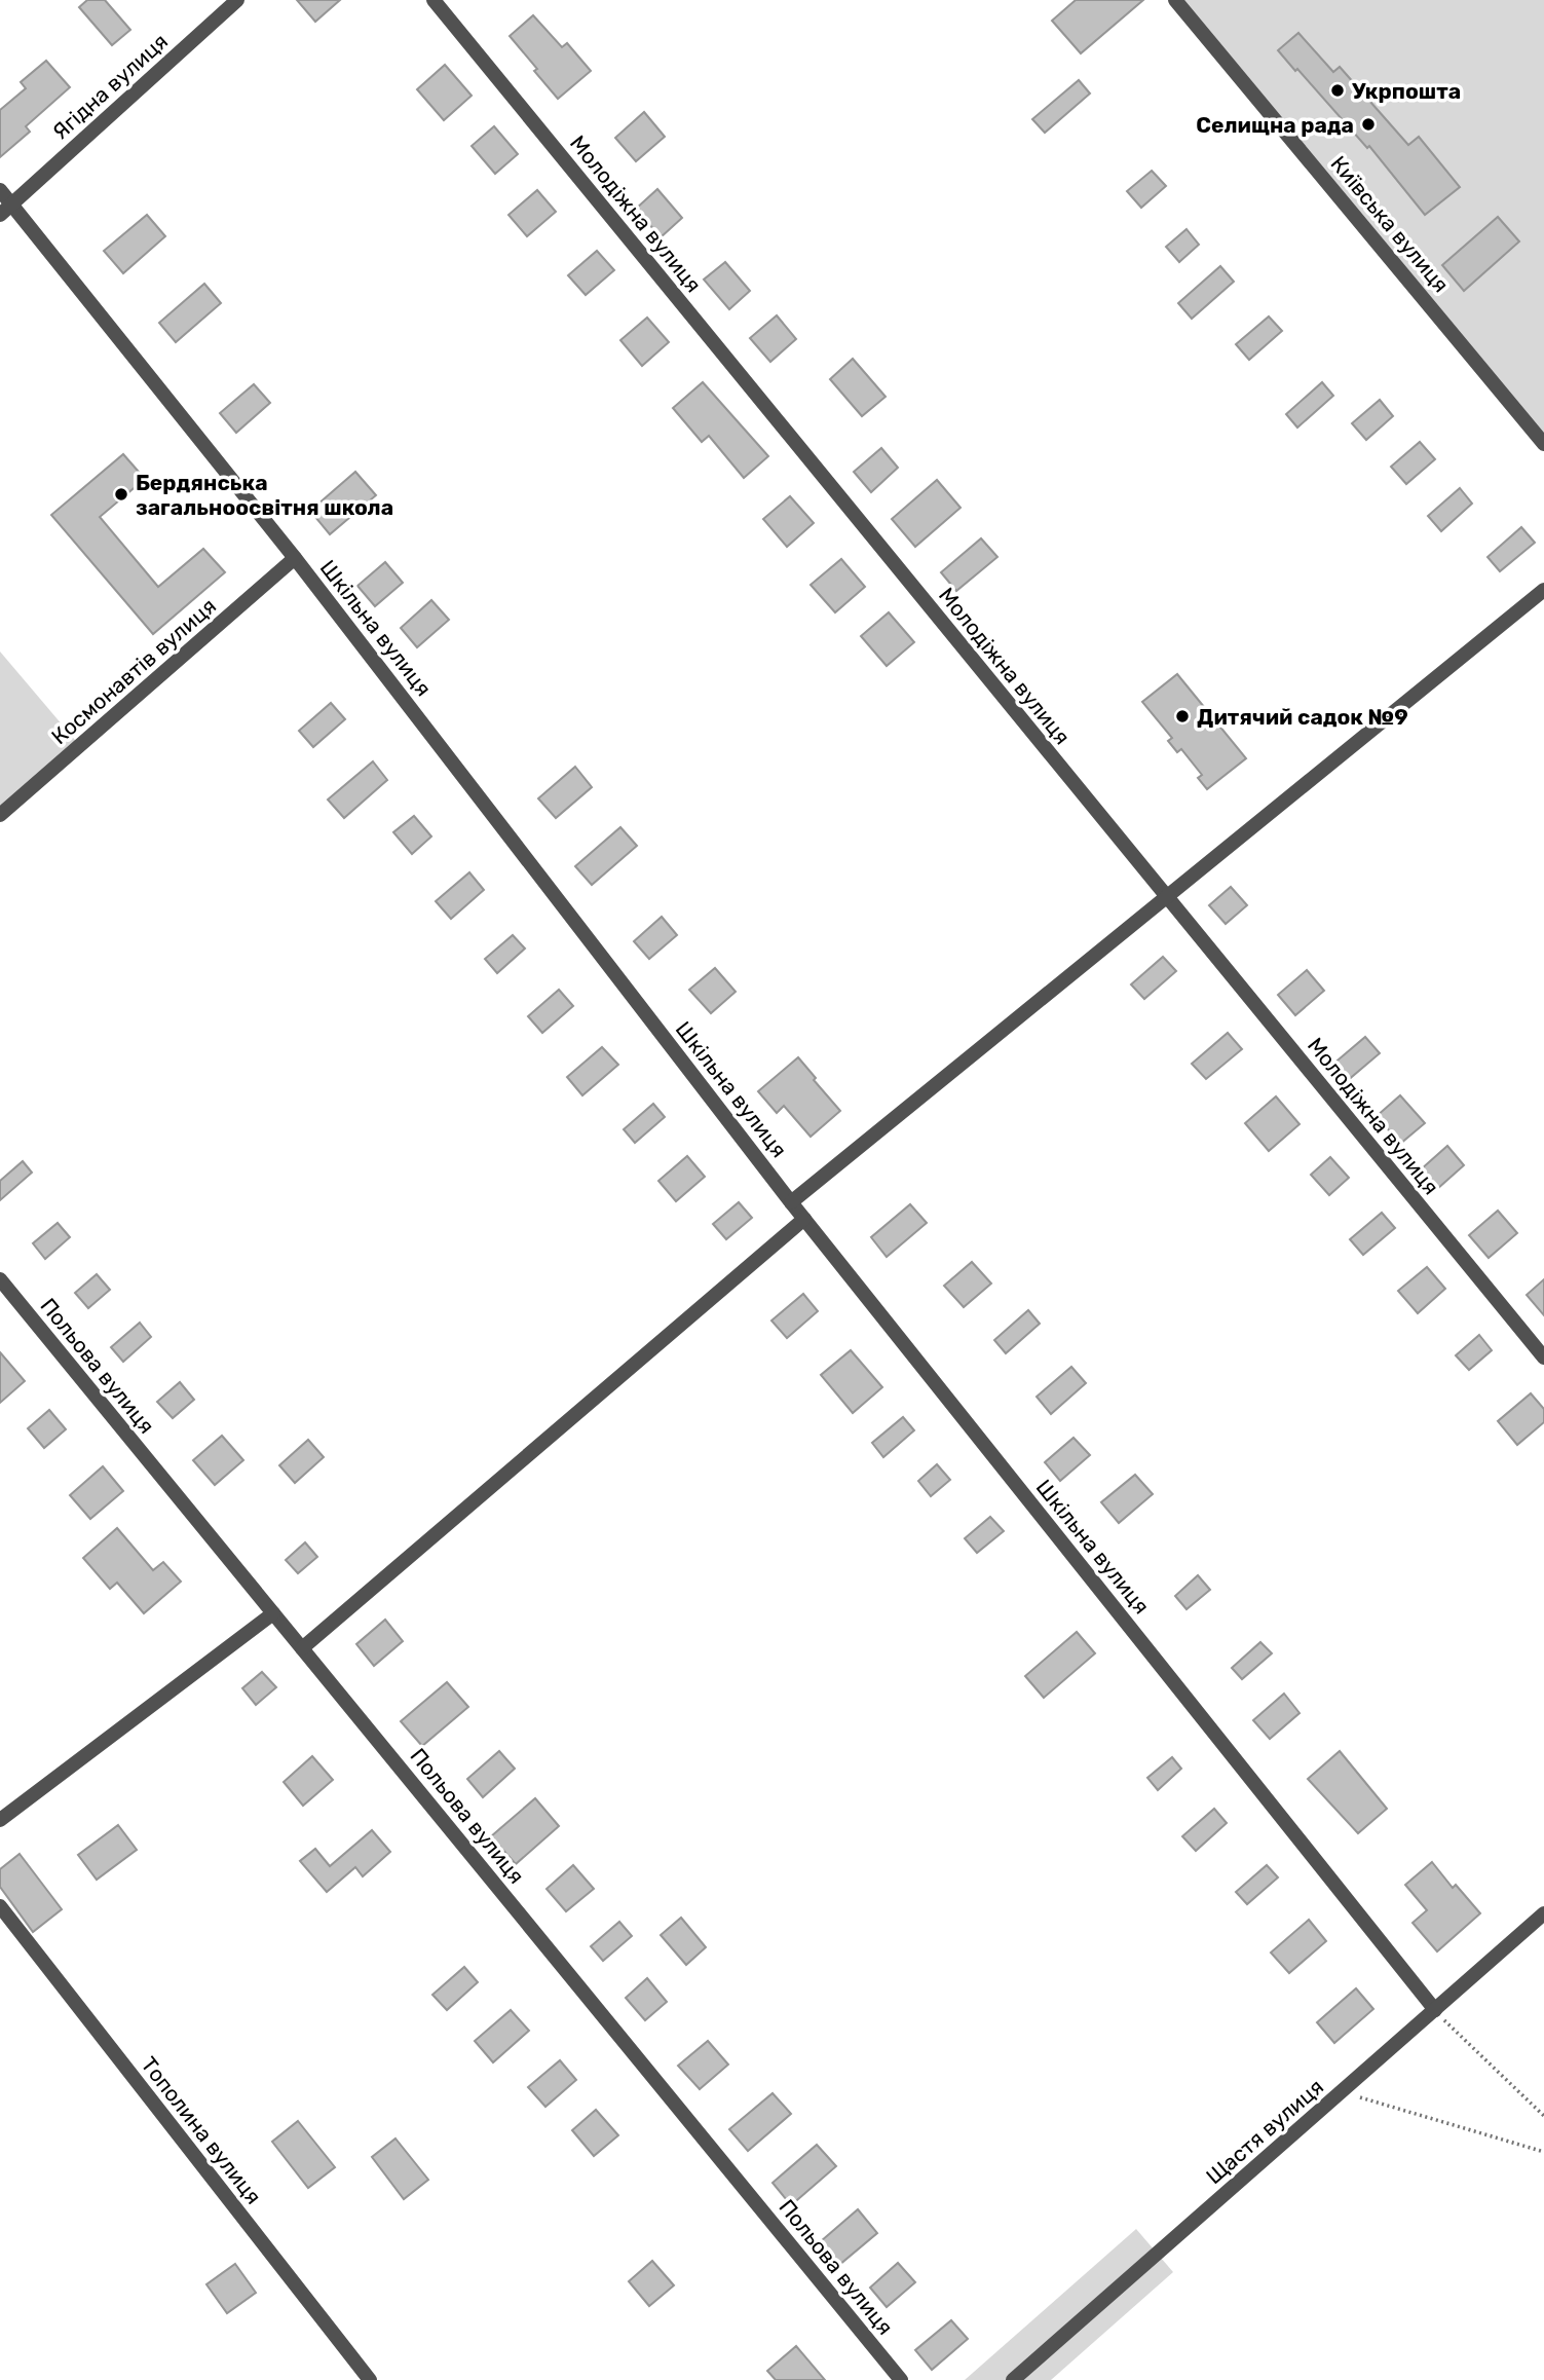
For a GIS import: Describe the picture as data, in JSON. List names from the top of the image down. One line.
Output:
{"streets":{"street":["Ягідна вулиця","Молодіжна вулиця","Київська вулиця","Шкільна вулиця","Космонавтів вулиця","Польова вулиця","Тополина вулиця","Щастя вулиця"]},"crossings":[["Ягідна вулиця","Шкільна вулиця"],["Шкільна вулиця","Космонавтів вулиця"],["Шкільна вулиця","Щастя вулиця"]],"places":["Укрпошта","Селищна рада","Бердянська загальноосвітня школа","Дитячий садок №9"]}
